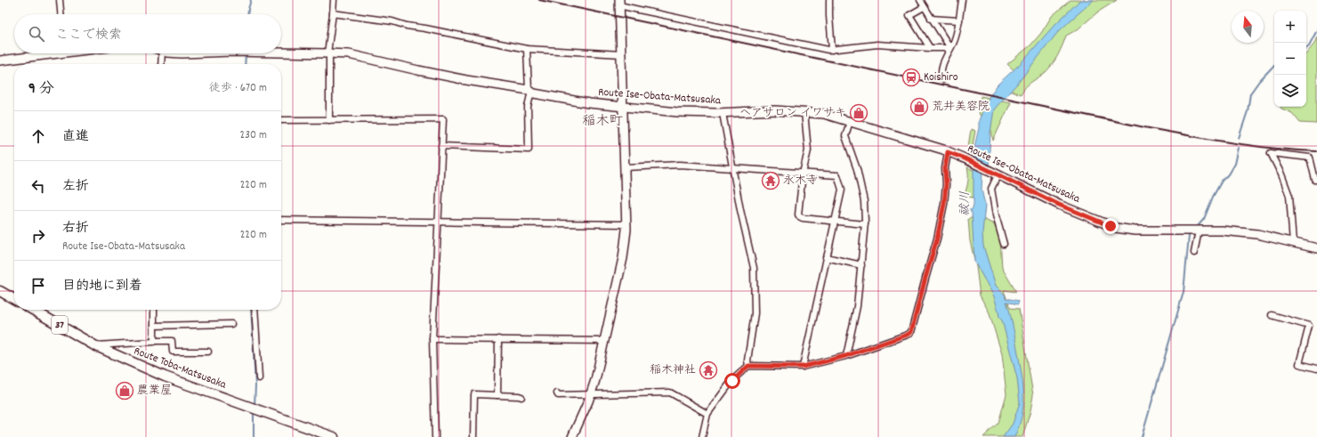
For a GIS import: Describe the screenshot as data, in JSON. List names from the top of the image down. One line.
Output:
{"streets":{"main road":["Route Ise-Obata-Matsusaka","37","Route Toba-Matsusaka"]},"districts":["稲木町"],"water":["祓川"],"places":{"station":["Koishiro"],"shop":["荒井美容院","ヘアサロン イワサキ","農業屋"],"temple":["永木寺","稲木神社"]},"north":"top","page":{"map_buttons":["+","−"],"search":"ここで検索","heading":["9 分","徒歩 · 670 m"],"list":[["直進","230 m"],["左折","220 m"],["右折","Route Ise-Obata-Matsusaka","220 m"],"目的地に到着"]}}
